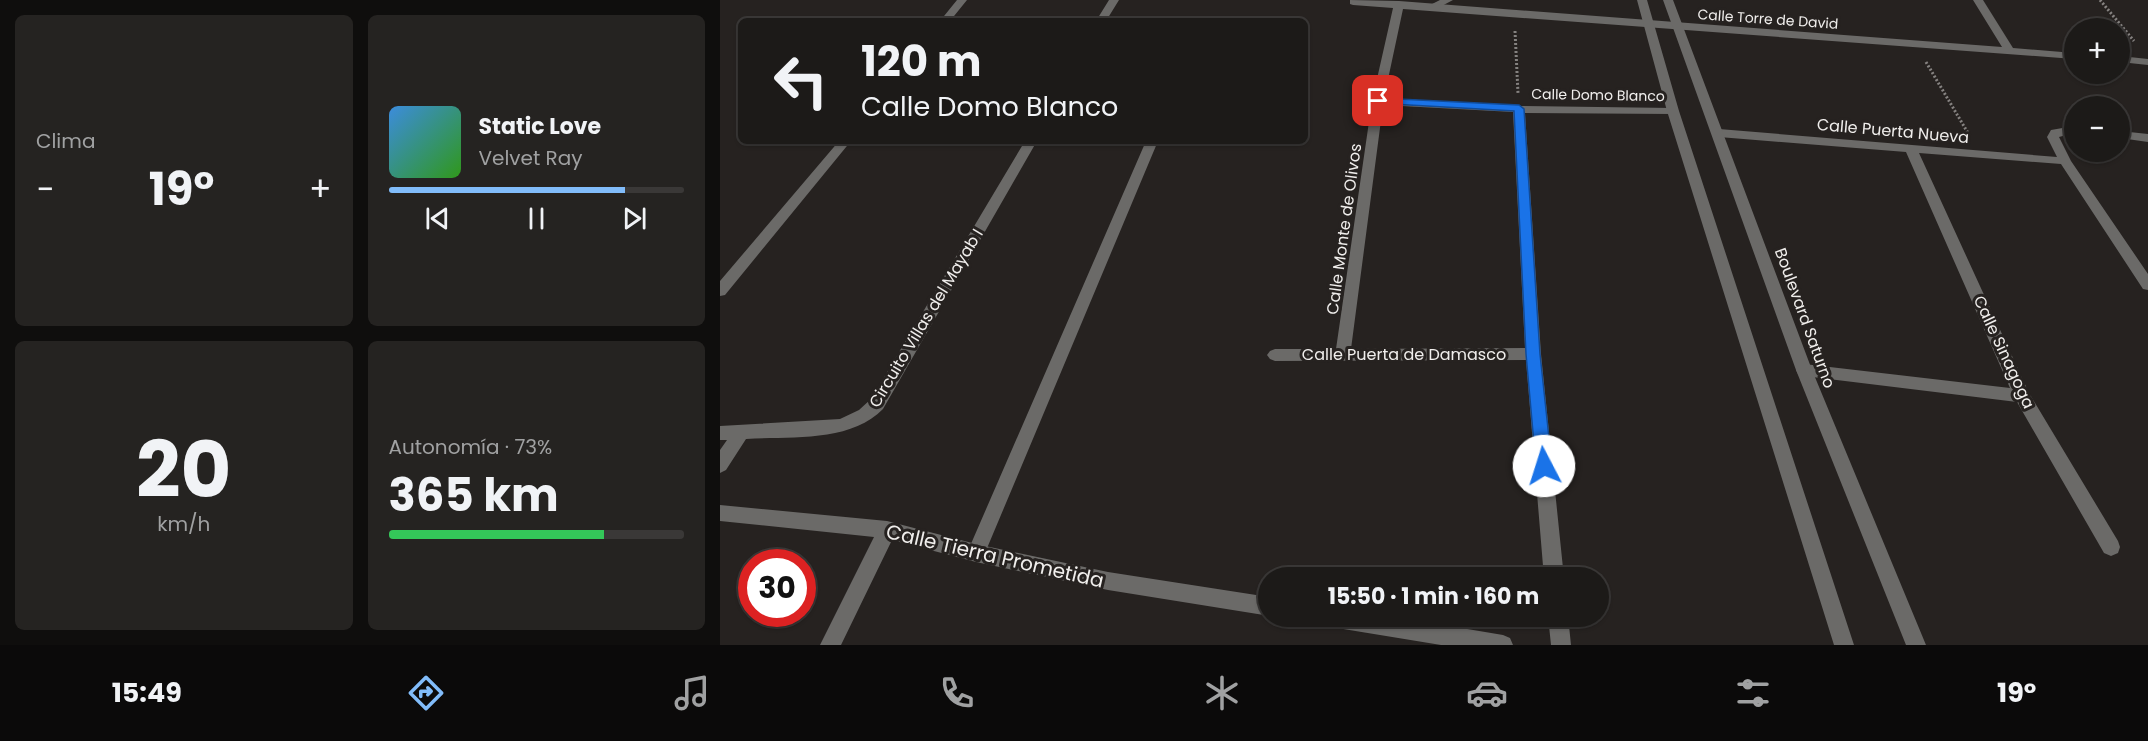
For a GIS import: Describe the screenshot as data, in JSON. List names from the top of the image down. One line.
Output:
{"streets":{"street":["Calle Torre de David","Calle Domo Blanco","Calle Puerta Nueva","Calle Monte de Olivos","Circuito Villas del Mayab I","Boulevard Saturno","Calle Sinagoga","Calle Puerta de Damasco","Calle Tierra Prometida"]},"crossings":[["Calle Torre de David","Calle Monte de Olivos"],["Calle Torre de David","Boulevard Saturno"],["Calle Domo Blanco","Calle Monte de Olivos"],["Calle Puerta Nueva","Boulevard Saturno"],["Calle Puerta Nueva","Calle Sinagoga"],["Calle Monte de Olivos","Calle Puerta de Damasco"]],"page":{"tile":["Clima",["20","km/h"],["Autonomía · 73%","365 km"]],"map_buttons":["+","−"],"turn":["120 m","Calle Domo Blanco"],"song":["Static Love","Velvet Ray"],"heat":["−","19°","+"],"limit":"30","trip":"15:50 · 1 min · 160 m","tabs":["15:49","19°"]}}
